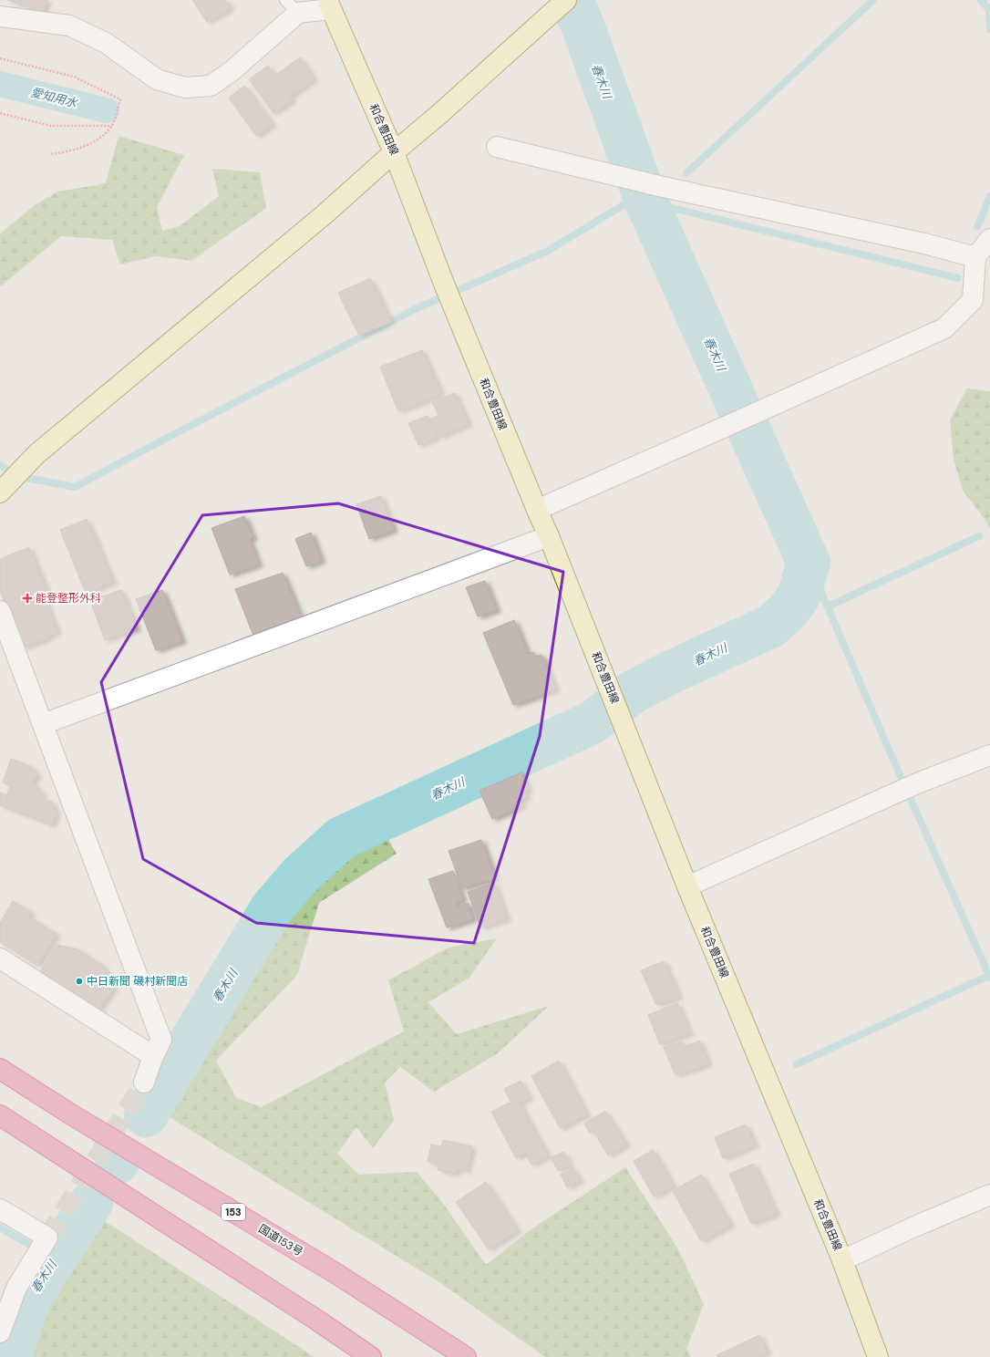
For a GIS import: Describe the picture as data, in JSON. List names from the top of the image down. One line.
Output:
{"streets":{"highway":["153","国道153号"],"main road":["和合豊田線"]},"water":["春木川","愛知用水"],"places":{"health":["能登整形外科"],"other":["中日新聞 磯村新聞店"]}}
